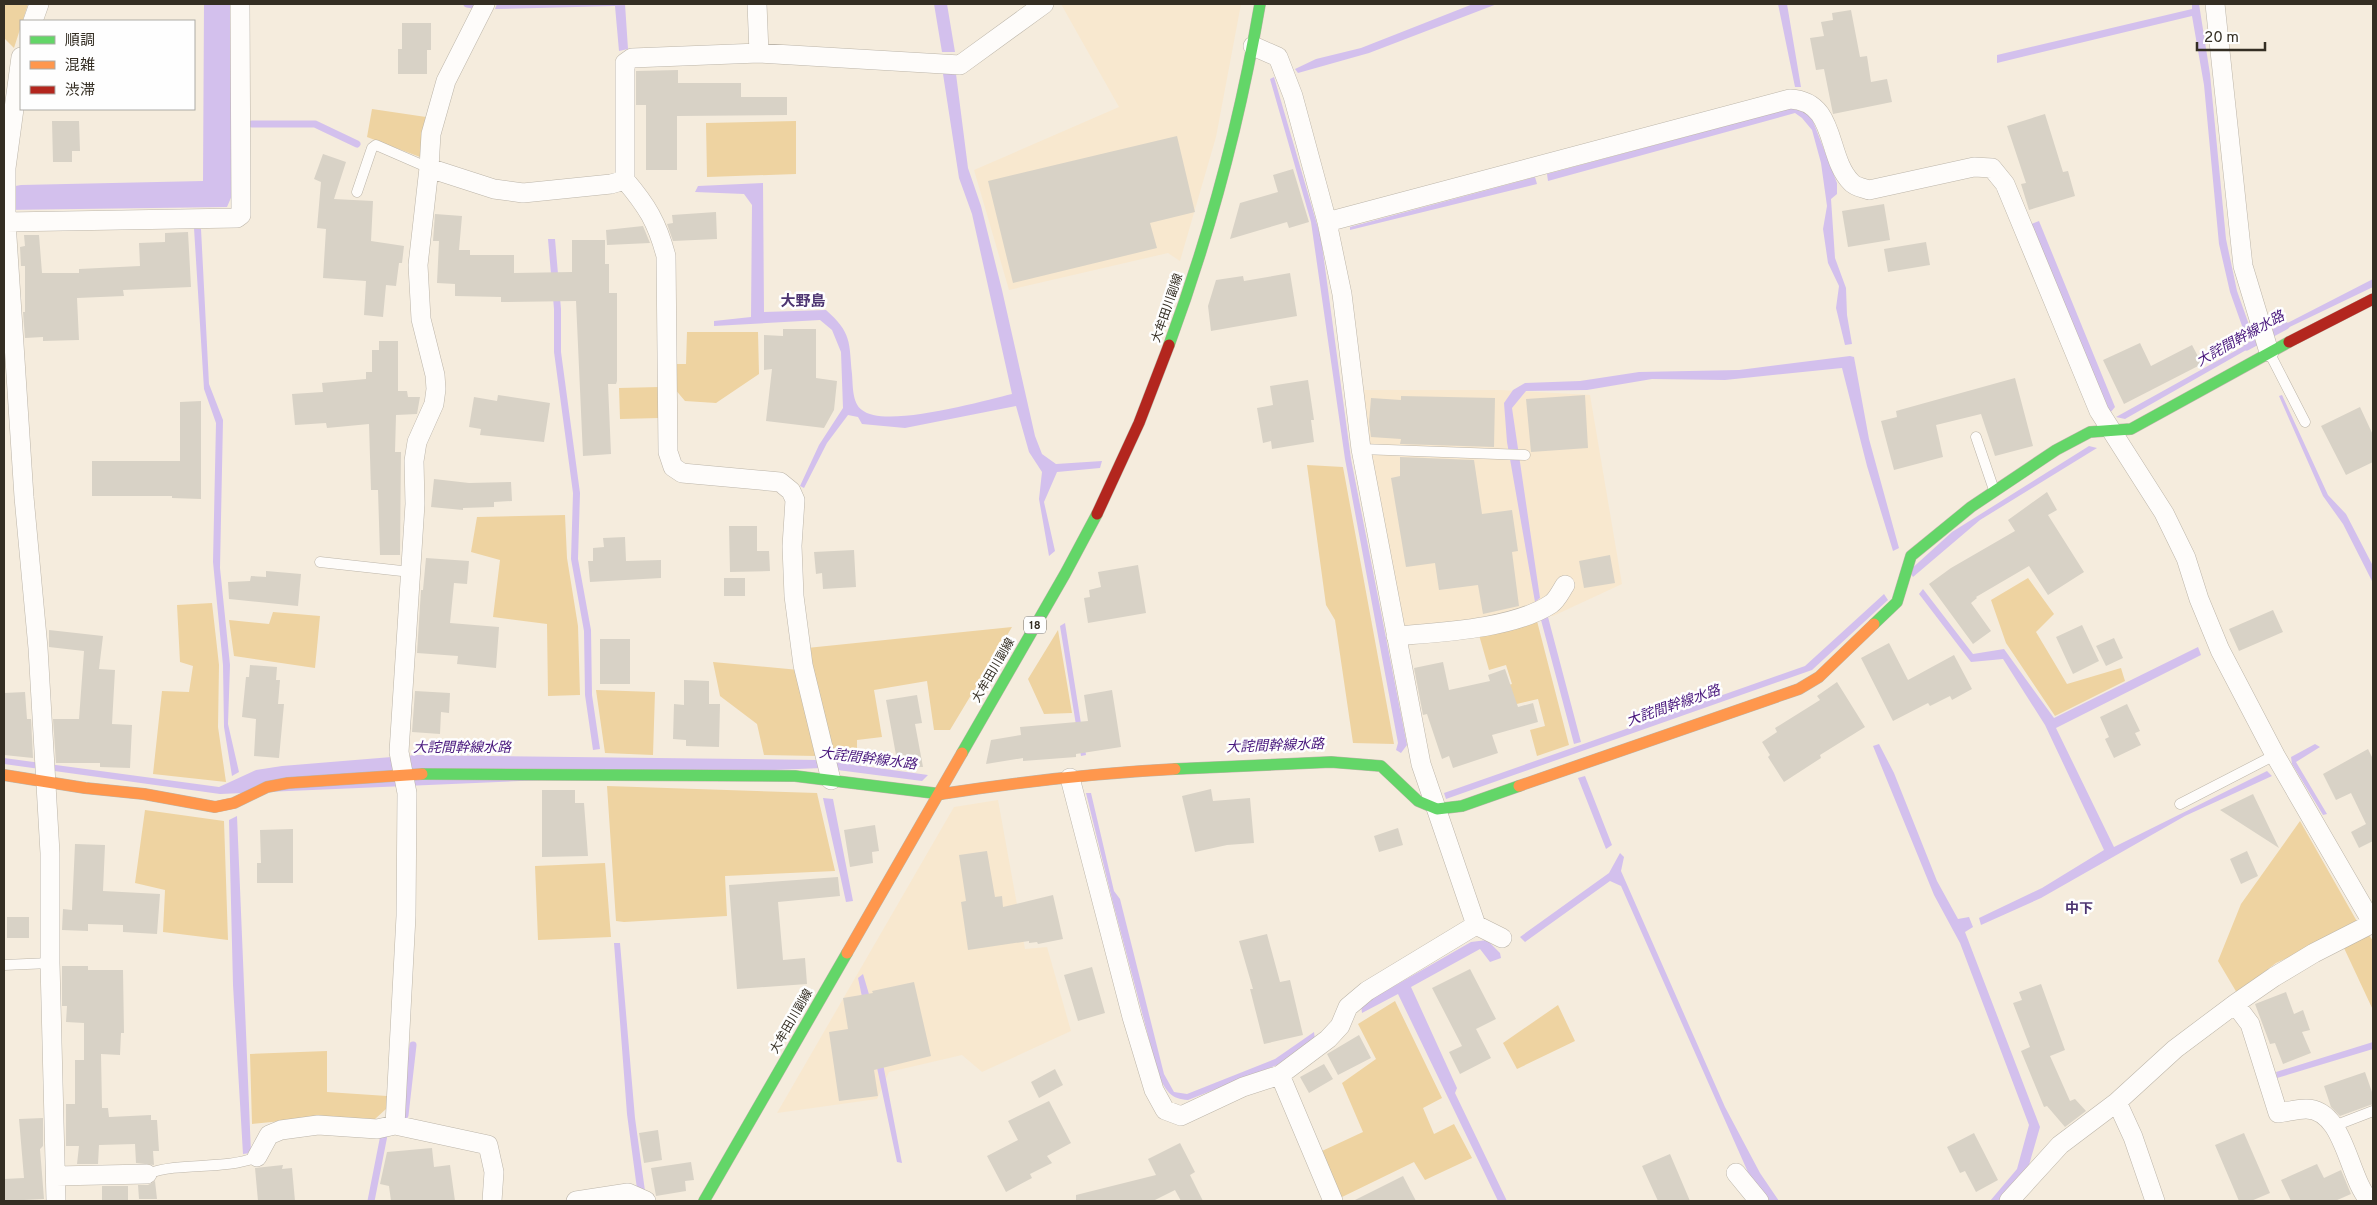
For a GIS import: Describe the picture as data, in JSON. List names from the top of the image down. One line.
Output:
{"streets":{"street":["大牟田川副線","18"]},"districts":["大野島","中下"],"water":["大詫間幹線水路"],"legend":["順調","混雑","渋滞"],"scale_bar":"20 m"}
